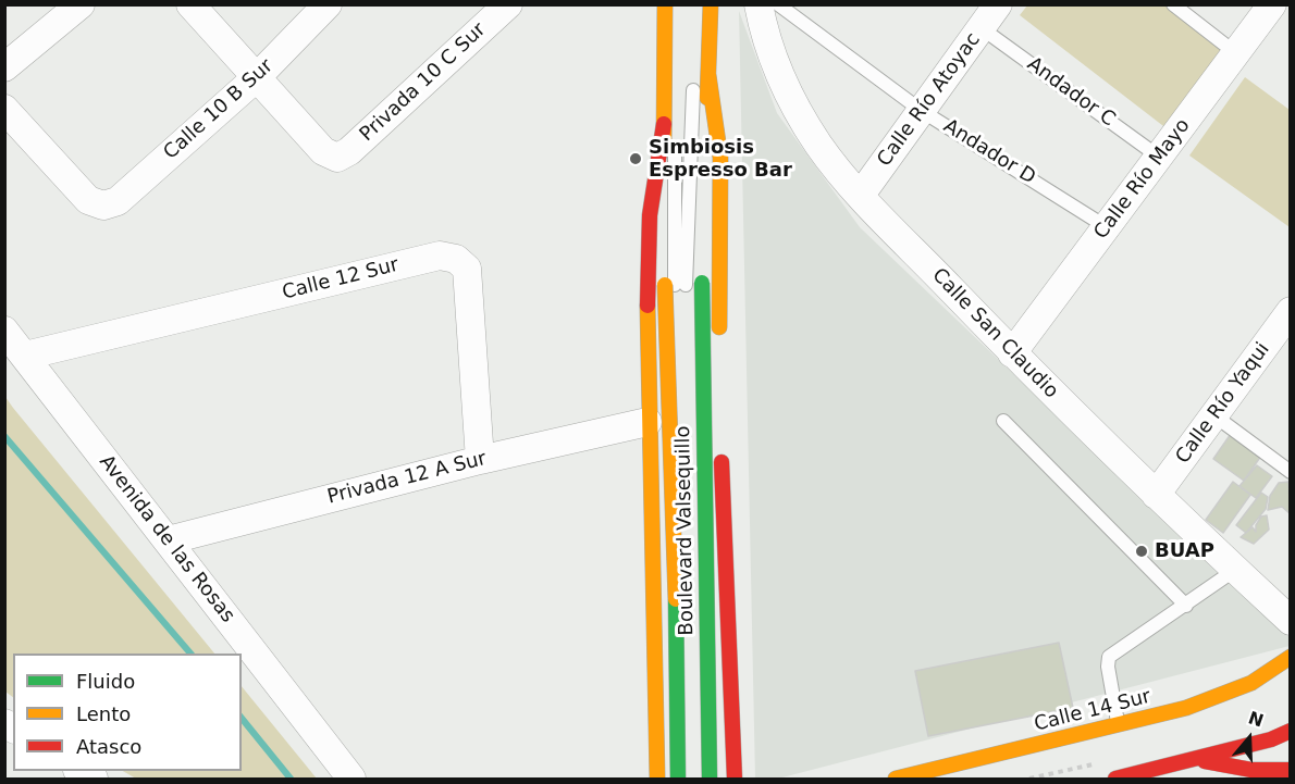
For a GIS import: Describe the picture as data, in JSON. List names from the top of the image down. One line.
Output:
{"streets":{"main road":["Boulevard Valsequillo","Calle 14 Sur"],"street":["Privada 10 C Sur","Calle Río Atoyac","Calle 10 B Sur","Calle Río Mayo","Calle 12 Sur","Calle San Claudio","Calle Río Yaqui","Privada 12 A Sur","Avenida de las Rosas"],"lane":["Andador C","Andador D"]},"crossings":[["Privada 10 C Sur","Calle 10 B Sur"],["Andador C","Calle Río Atoyac"],["Andador C","Calle Río Mayo"],["Calle Río Atoyac","Andador D"],["Calle Río Atoyac","Calle San Claudio"],["Andador D","Calle Río Mayo"],["Calle Río Mayo","Calle San Claudio"],["Calle 12 Sur","Privada 12 A Sur"],["Calle 12 Sur","Avenida de las Rosas"],["Calle San Claudio","Calle Río Yaqui"],["Privada 12 A Sur","Avenida de las Rosas"]],"places":["Simbiosis Espresso Bar","BUAP"],"legend":["Fluido","Lento","Atasco"],"north":"top"}
